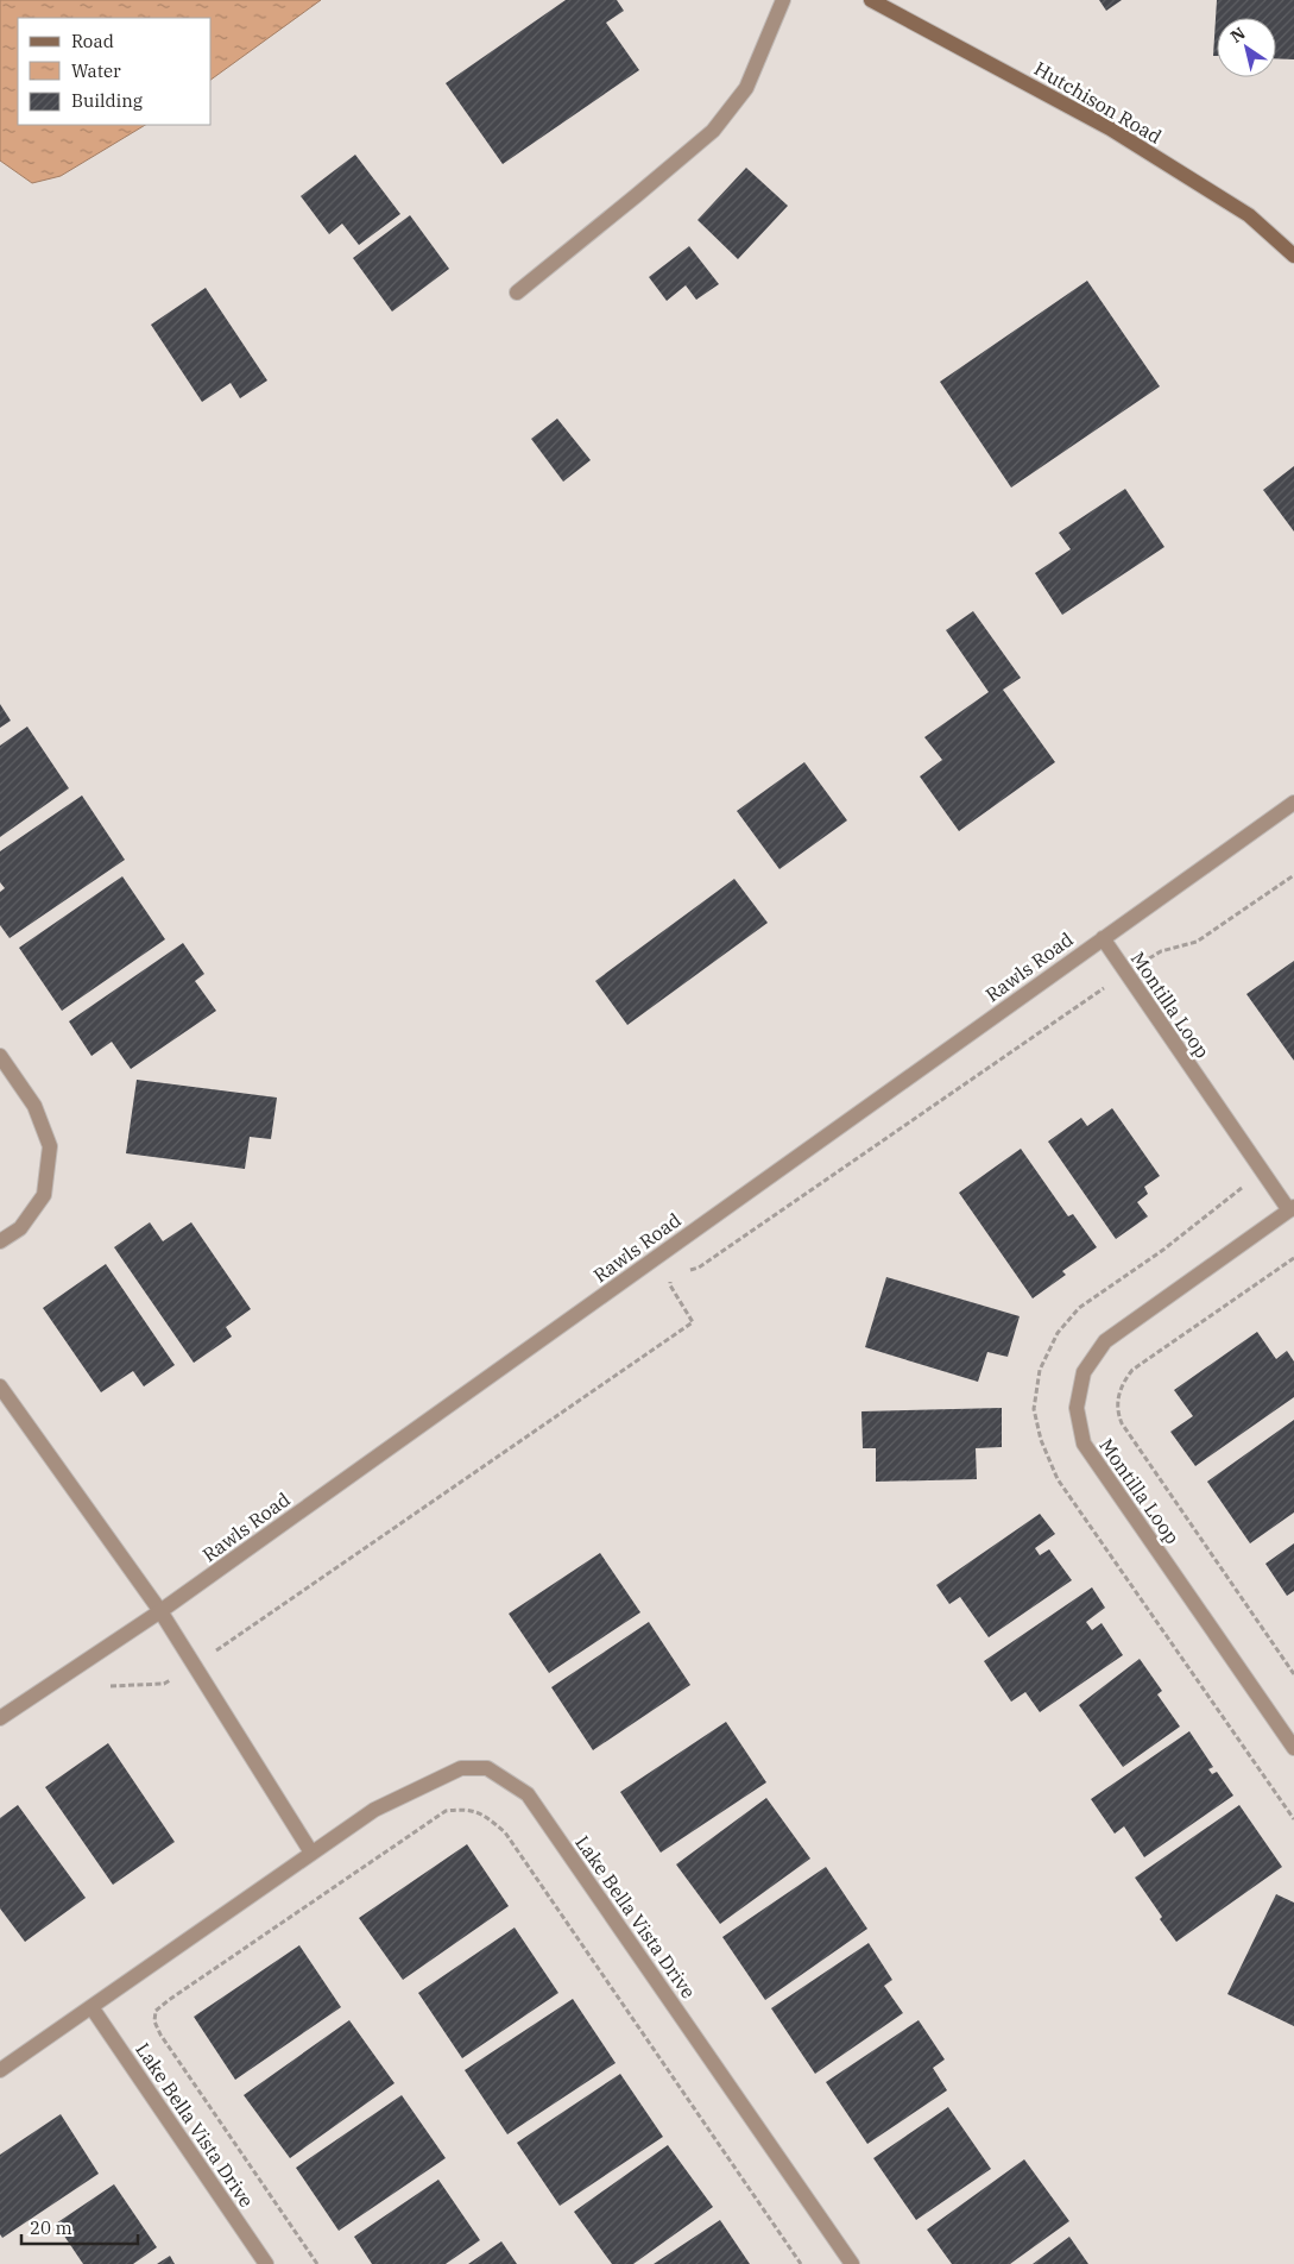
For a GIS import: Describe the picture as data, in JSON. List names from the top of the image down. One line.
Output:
{"streets":{"street":["Hutchison Road","Rawls Road","Montilla Loop","Lake Bella Vista Drive"]},"crossings":[["Rawls Road","Montilla Loop"]],"legend":["Road","Water","Building"],"scale_bar":"20 m","north":"top left"}
